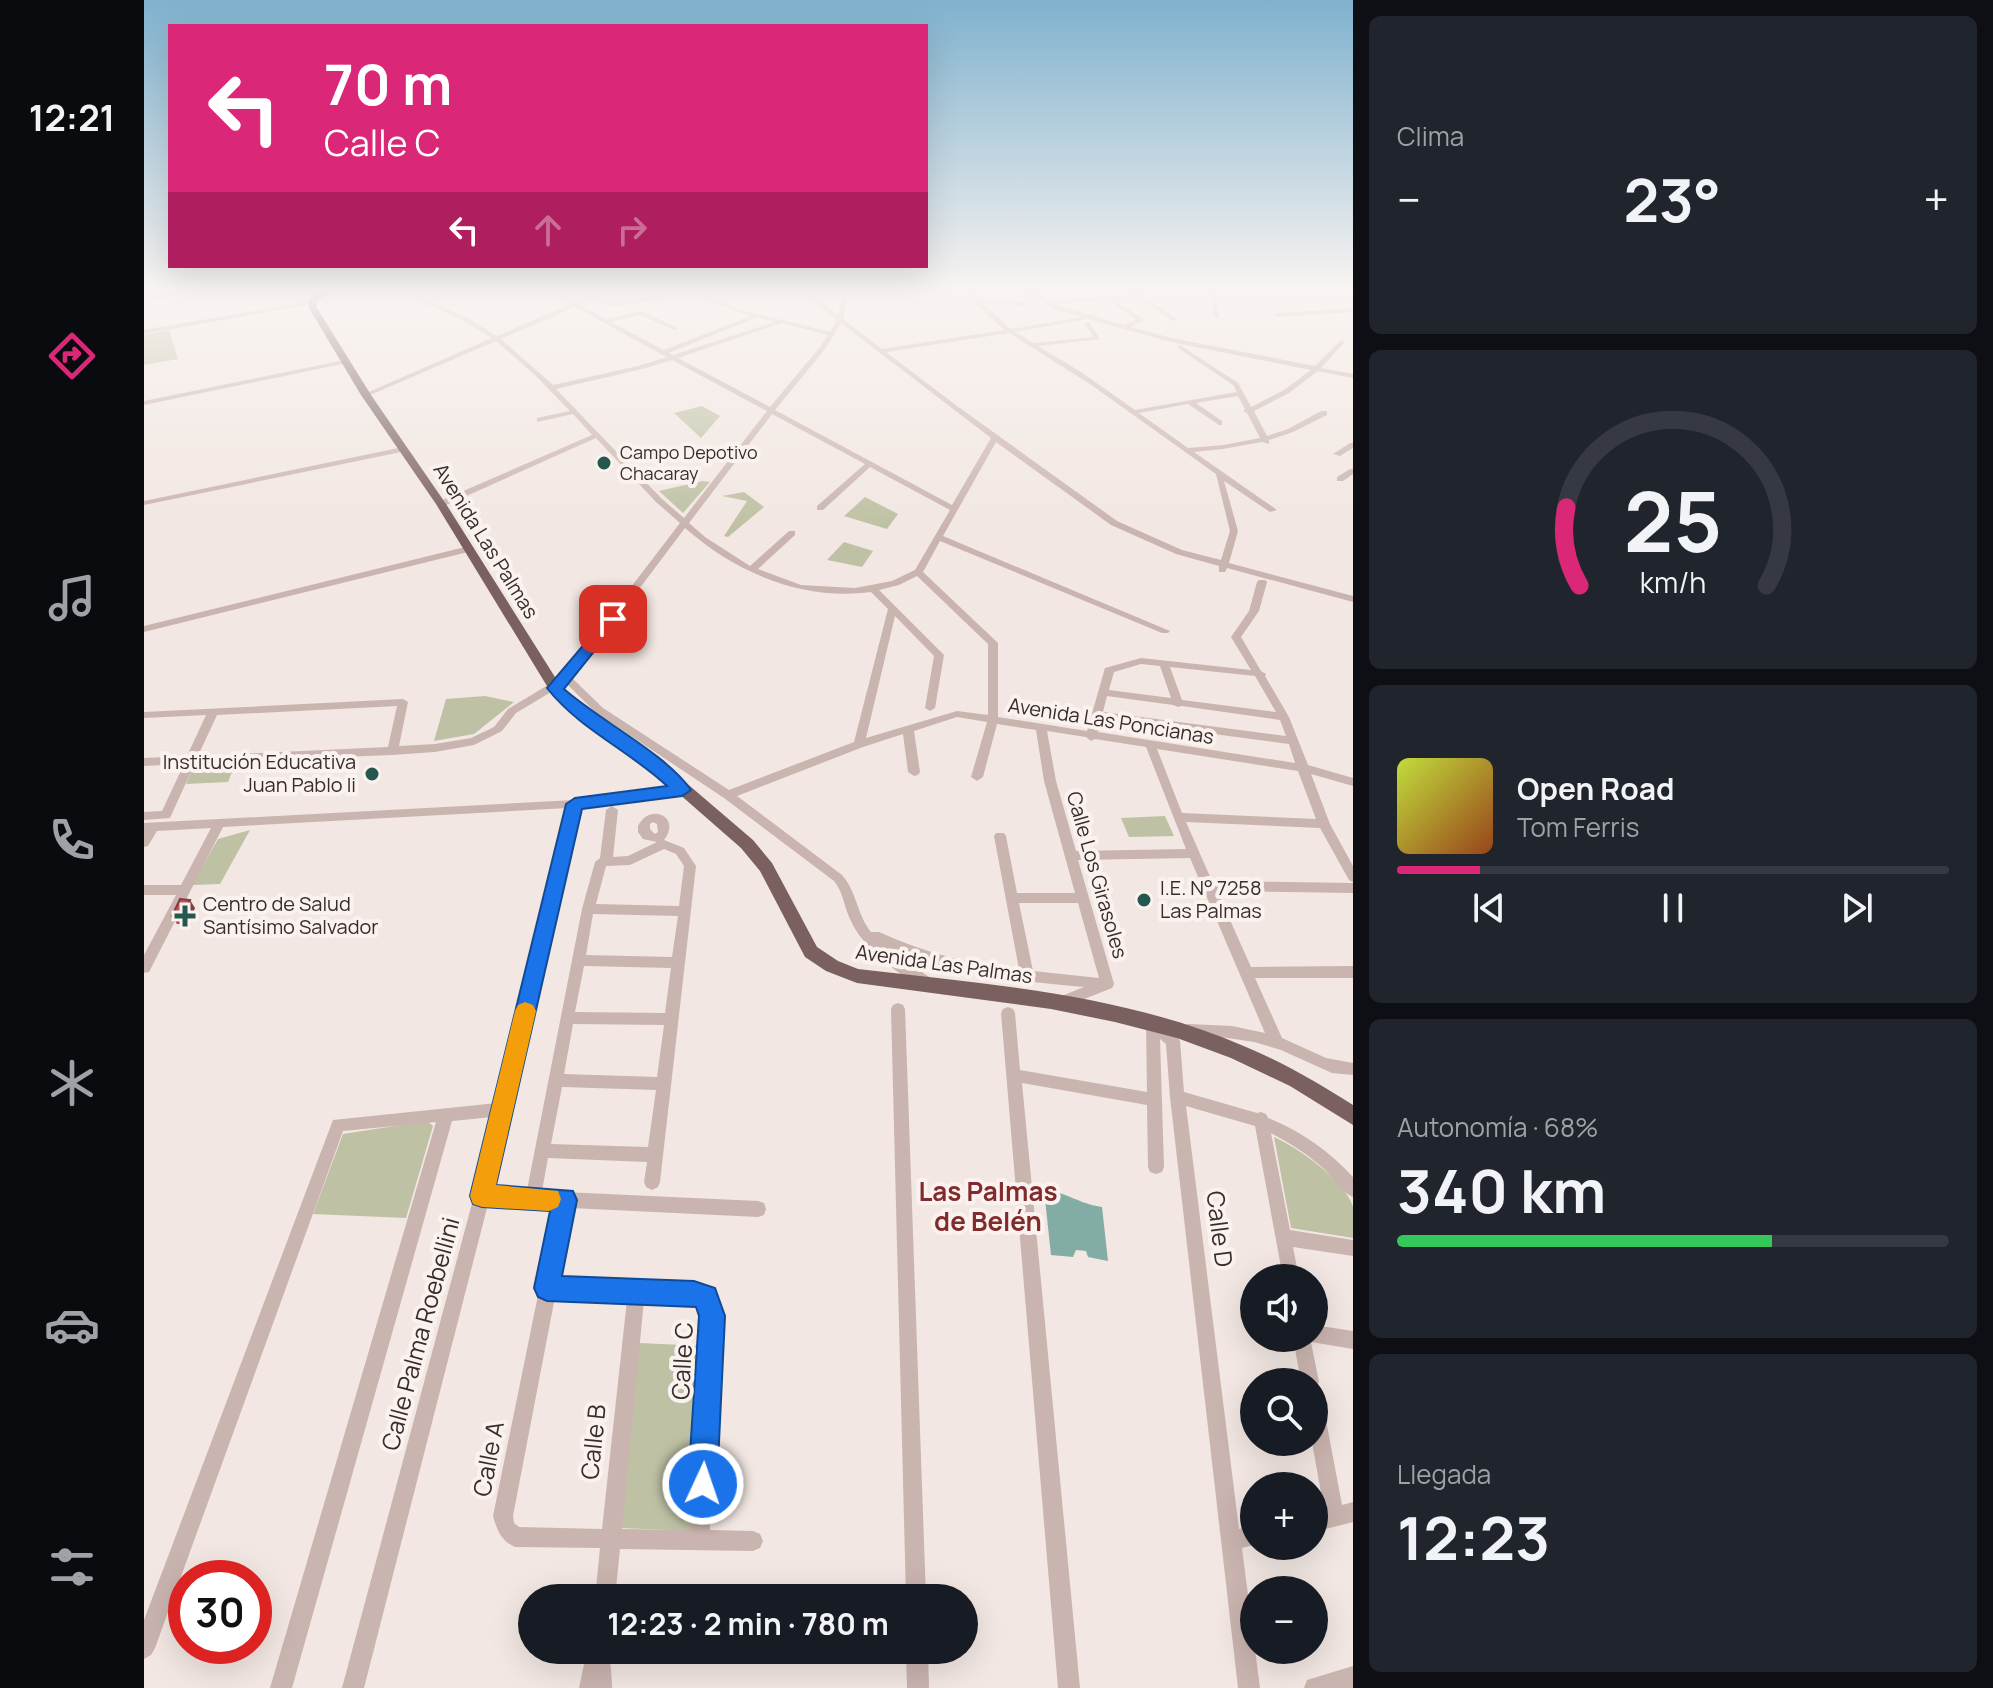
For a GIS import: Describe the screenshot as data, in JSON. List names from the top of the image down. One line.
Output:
{"streets":{"main road":["Avenida Las Palmas"],"street":["Avenida Las Poncianas","Calle Los Girasoles","Calle D","Calle Palma Roebellini","Calle C","Calle B","Calle A"]},"crossings":[["Avenida Las Palmas","Calle Los Girasoles"],["Avenida Las Palmas","Calle D"],["Avenida Las Poncianas","Calle Los Girasoles"],["Calle C","Calle B"],["Calle C","Calle A"],["Calle B","Calle A"]],"districts":["Las Palmas de Belén"],"places":{"other":["Campo Depotivo Chacaray","Institución Educativa Juan Pablo Ii","I.E. N° 7258 Las Palmas"],"health":["Centro de Salud Santísimo Salvador"]},"page":{"tabs":"12:21","tile":["Clima",["Autonomía · 68%","340 km"],["Llegada","12:23"]],"turn":["70 m","Calle C"],"heat":["−","23°","+"],"song":["Open Road","Tom Ferris"],"map_buttons":["+","−"],"limit":"30","trip":"12:23 · 2 min · 780 m","gauge":["25","km/h"]}}
